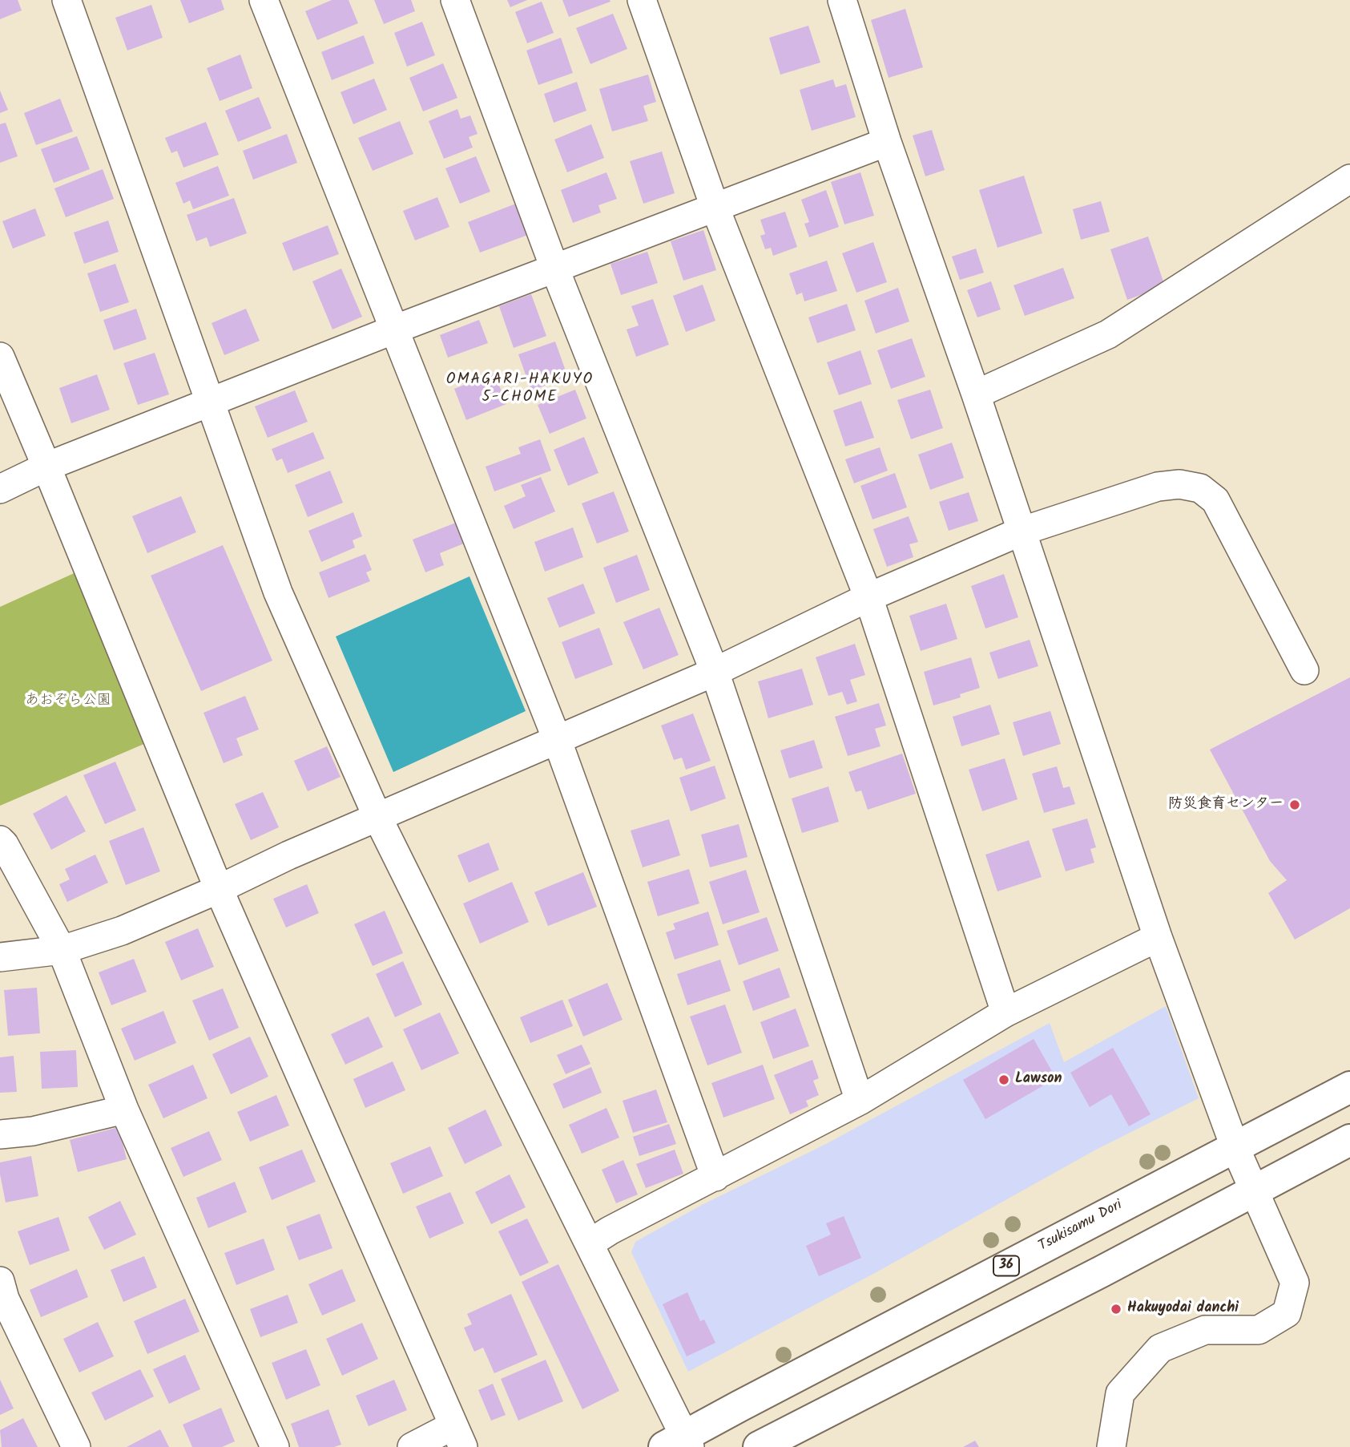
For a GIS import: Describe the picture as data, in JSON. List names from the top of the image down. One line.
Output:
{"streets":{"highway":["Tsukisamu Dori","36"]},"districts":["OMAGARI-HAKUYO 5-CHOME"],"parks":["あおぞら公園"],"places":["防災食育センター","Lawson","Hakuyodai danchi"]}
